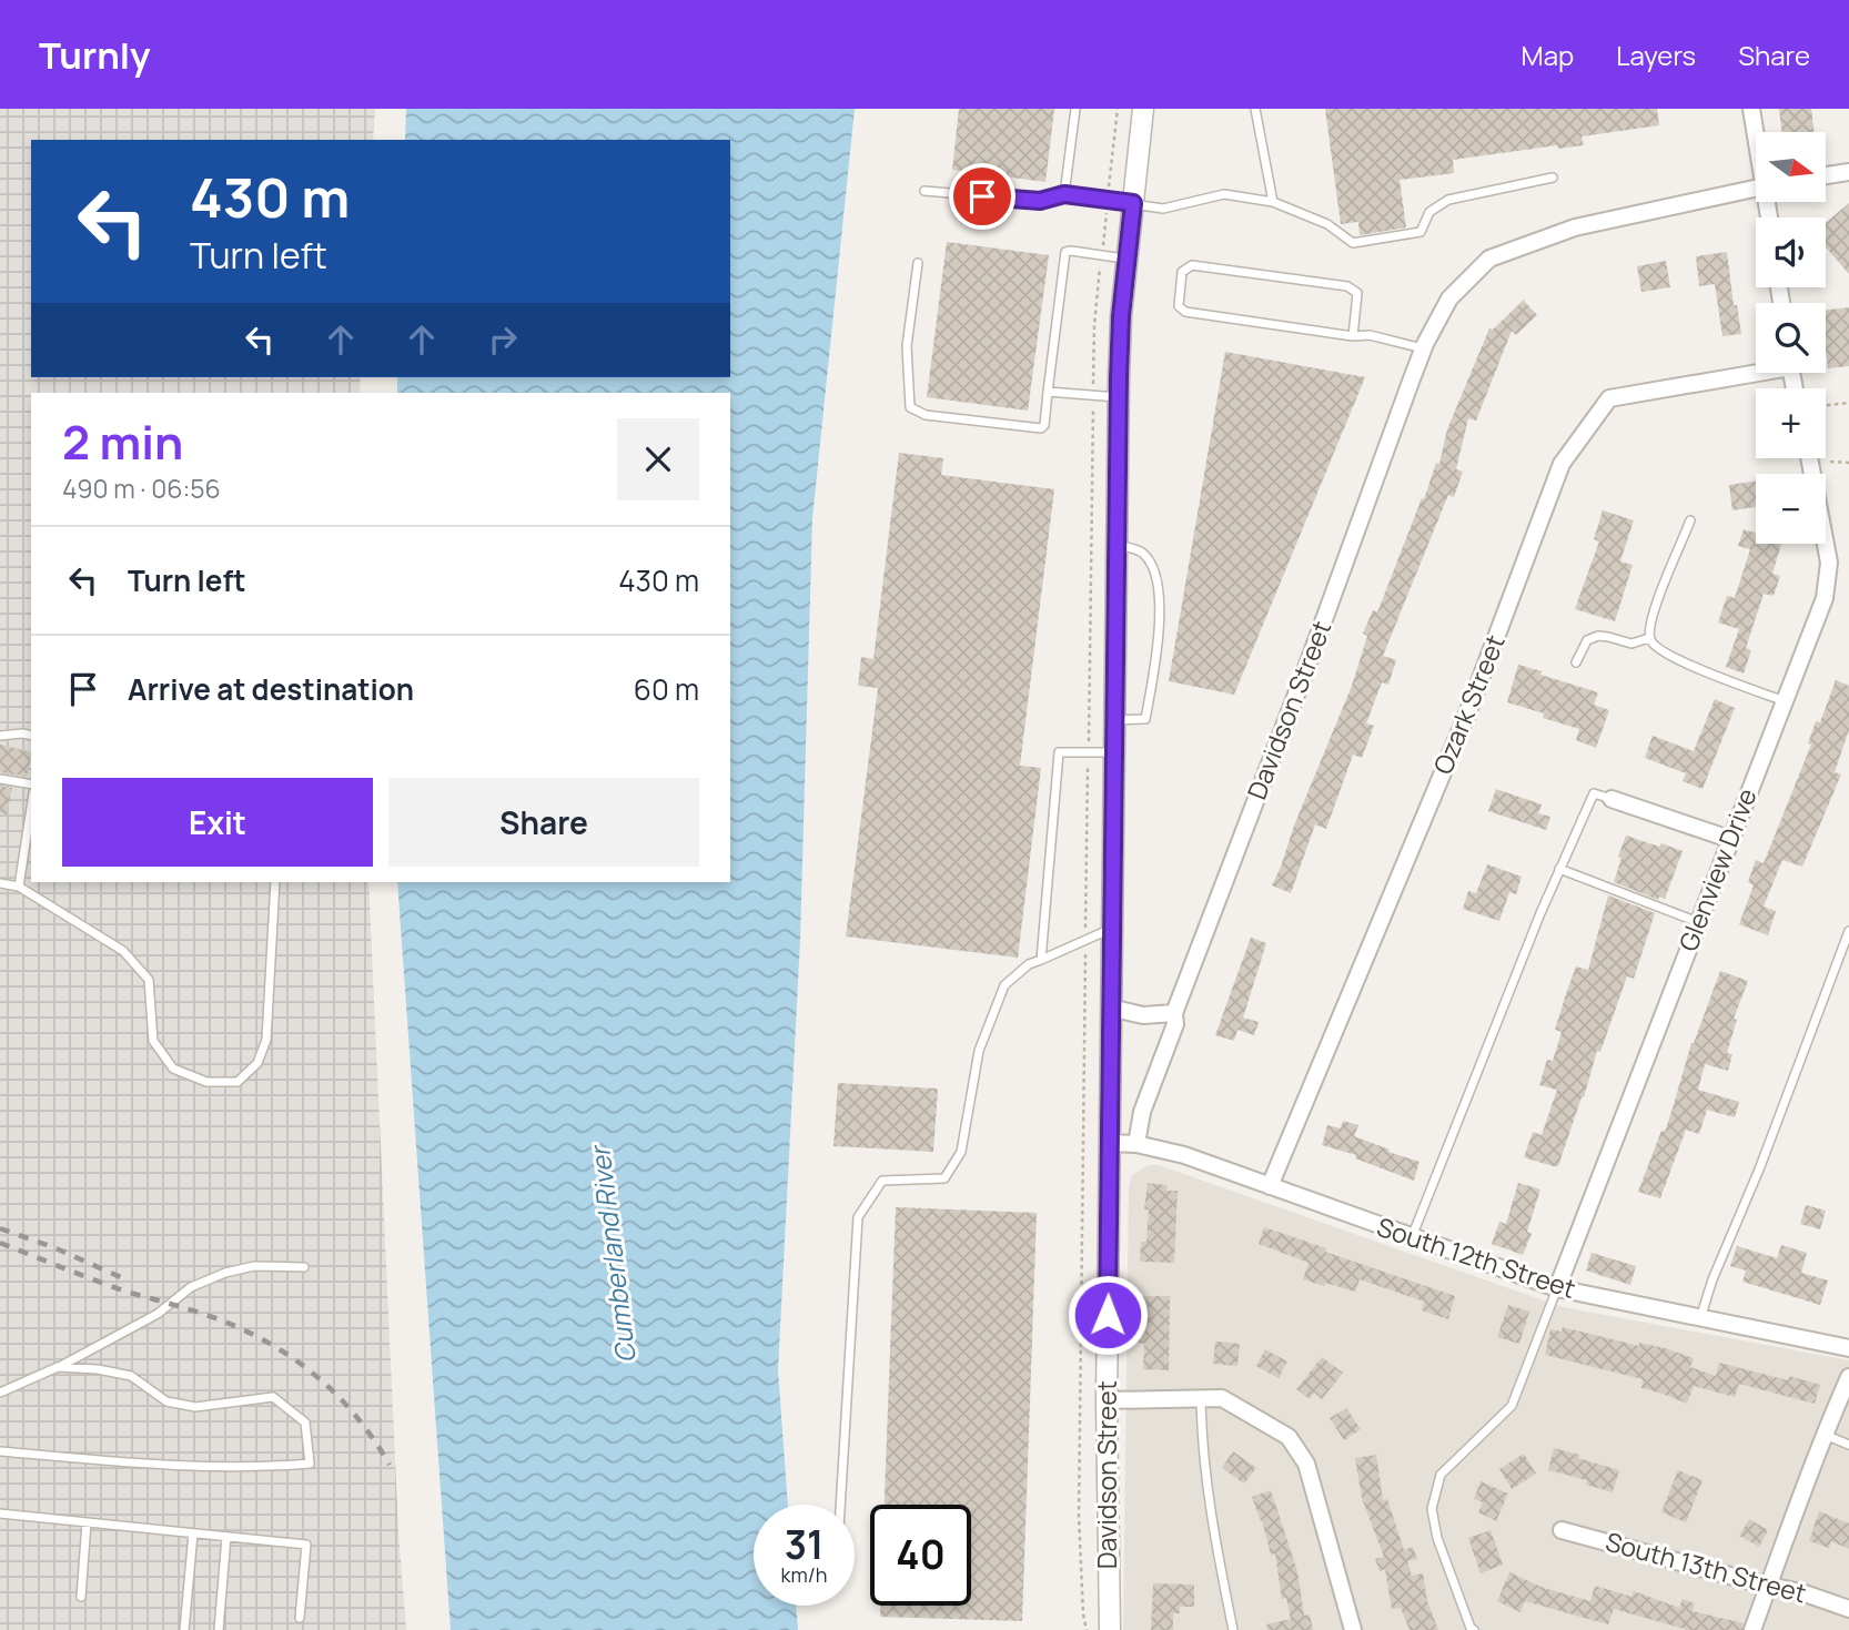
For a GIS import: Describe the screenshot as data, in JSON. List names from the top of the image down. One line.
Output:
{"streets":{"street":["Ozark Street","Davidson Street","Glenview Drive","South 12th Street","South 13th Street"]},"crossings":[["Ozark Street","South 12th Street"],["Davidson Street","South 12th Street"],["Glenview Drive","South 12th Street"]],"water":["Cumberland River"],"north":"right","page":{"header":"Turnly","nav":["Map","Layers","Share"],"map_buttons":["+","−"],"turn":["430 m","Turn left"],"heading":["2 min","490 m · 06:56"],"list":[{"name":"Turn left","value":"430 m"},{"name":"Arrive at destination","value":"60 m"}],"buttons":["Exit","Share"],"speed":"31 km/h","limit":"40"}}
